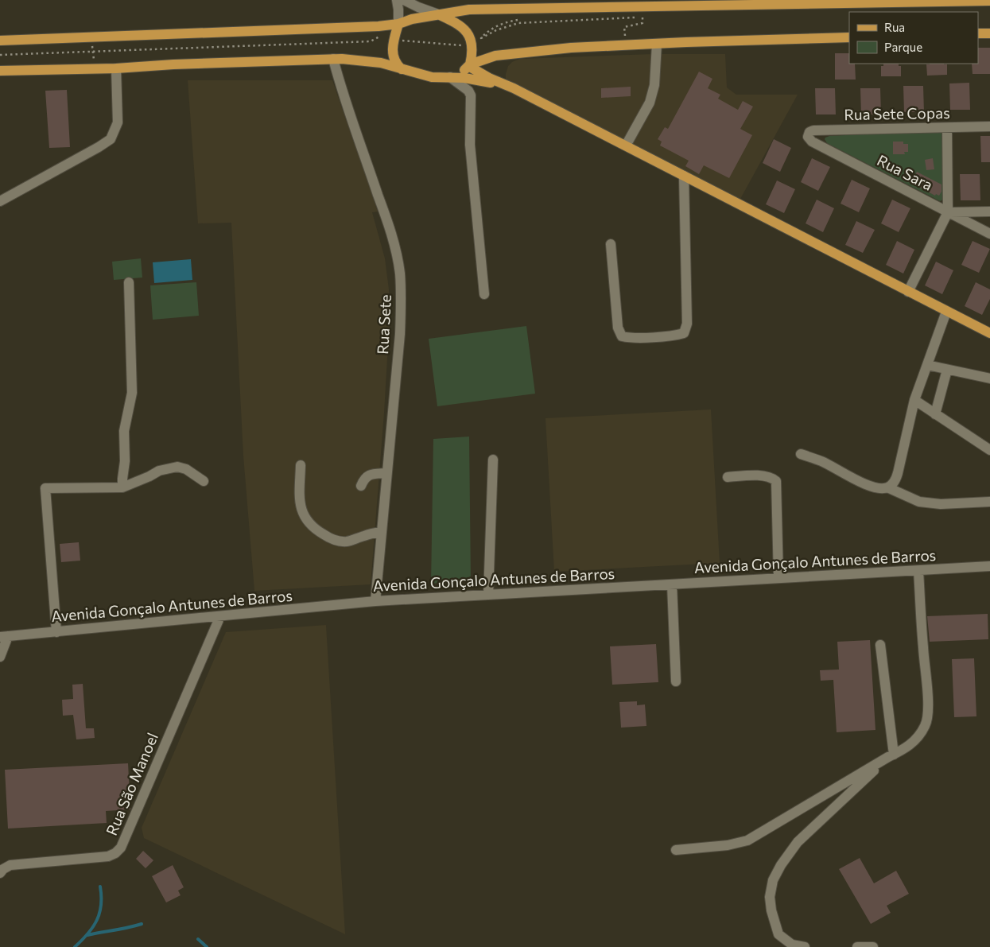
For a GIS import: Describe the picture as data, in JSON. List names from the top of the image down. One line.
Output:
{"streets":{"street":["Rua Sete Copas","Rua Sara","Rua Sete","Avenida Gonçalo Antunes de Barros","Rua São Manoel"]},"crossings":[["Rua Sete Copas","Rua Sara"],["Rua Sete","Avenida Gonçalo Antunes de Barros"],["Avenida Gonçalo Antunes de Barros","Rua São Manoel"]],"legend":["Rua","Parque"]}
